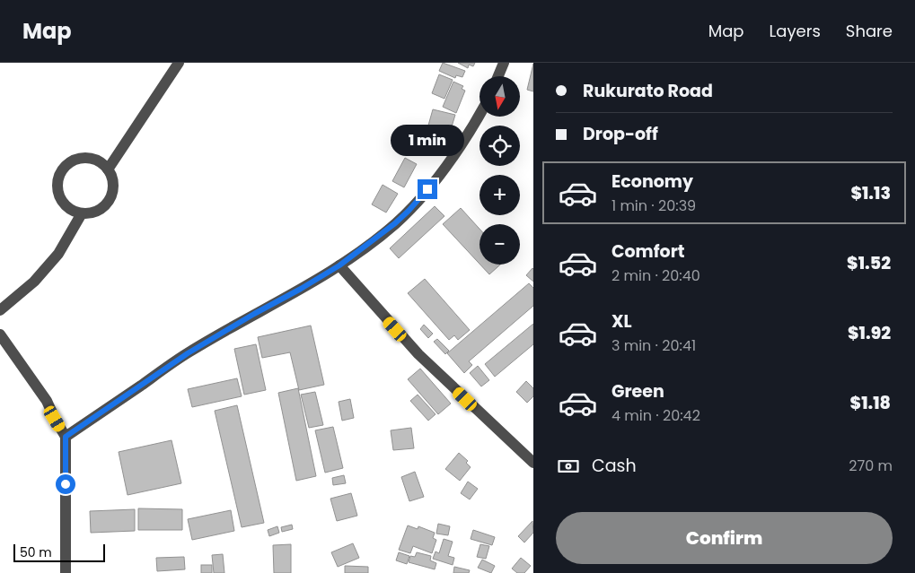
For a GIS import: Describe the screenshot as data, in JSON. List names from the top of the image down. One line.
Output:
{"scale_bar":"50 m","north":"bottom","page":{"header":"Map","nav":["Map","Layers","Share"],"banner":["Rukurato Road","Drop-off"],"map_buttons":["+","−"],"bubble":"1 min","list":[{"name":"Economy","note":"1 min · 20:39","value":"$1.13"},{"name":"Comfort","note":"2 min · 20:40","value":"$1.52"},{"name":"XL","note":"3 min · 20:41","value":"$1.92"},{"name":"Green","note":"4 min · 20:42","value":"$1.18"}],"pay":["Cash","270 m"],"buttons":"Confirm","scale":"50 m"}}
